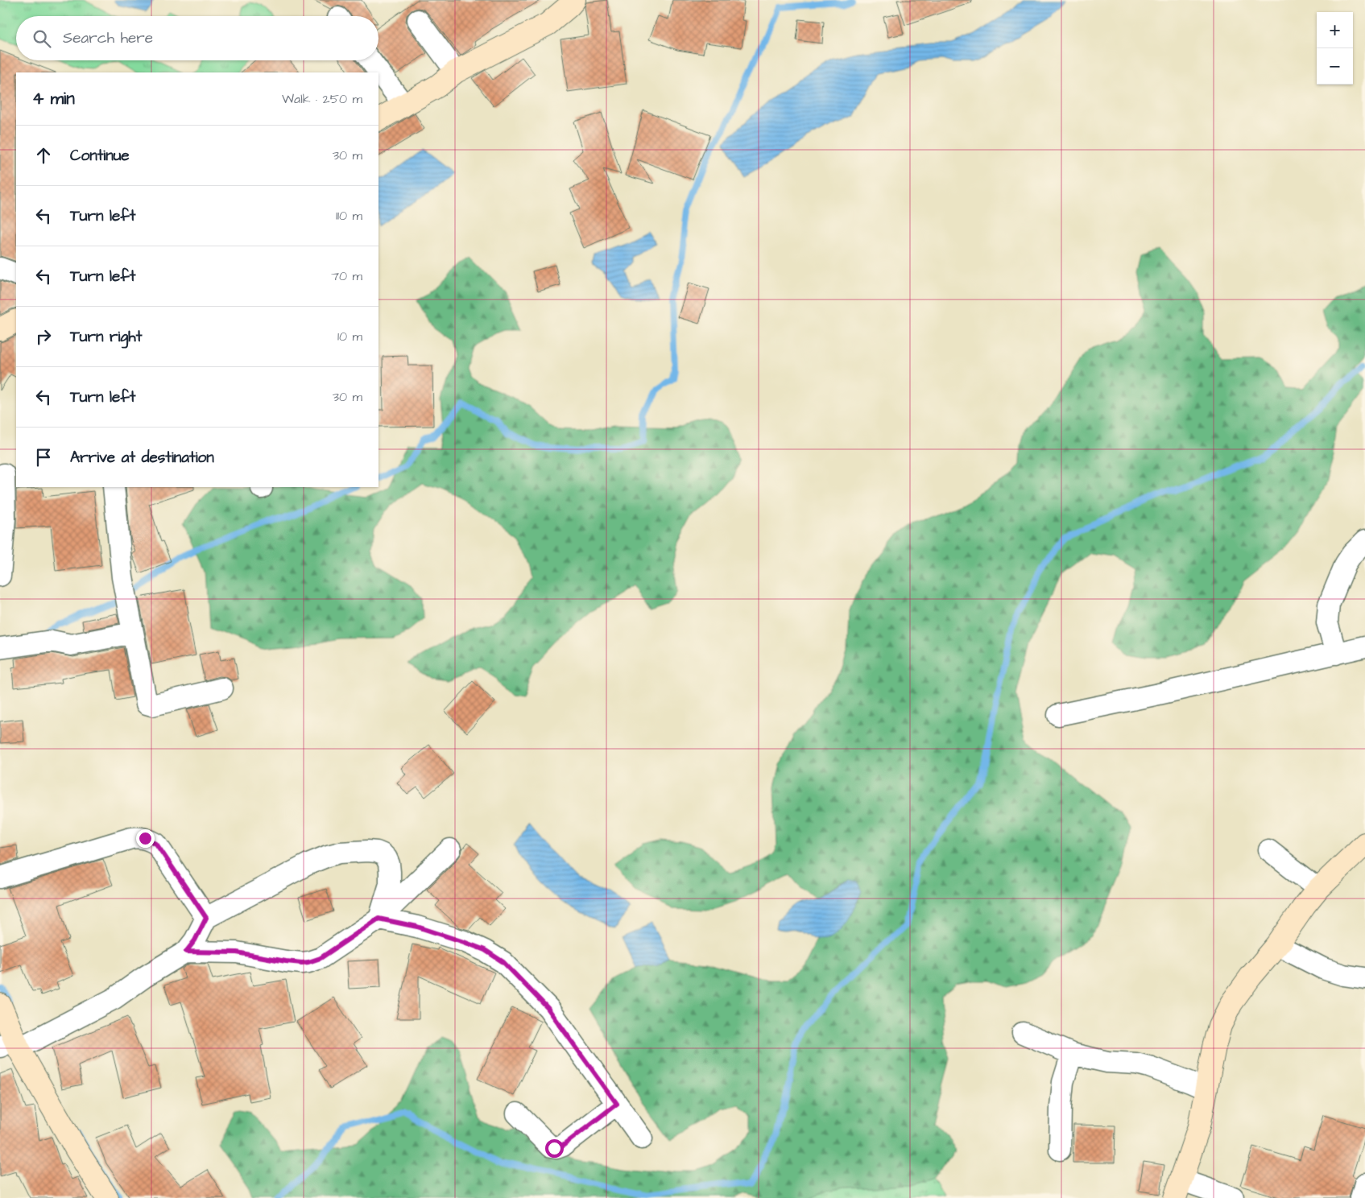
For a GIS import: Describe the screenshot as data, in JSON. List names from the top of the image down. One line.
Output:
{"page":{"map_buttons":["+","−"],"search":"Search here","heading":["4 min","Walk · 250 m"],"list":[["Continue","30 m"],["Turn left","110 m"],["Turn left","70 m"],["Turn right","10 m"],["Turn left","30 m"],"Arrive at destination"]}}
